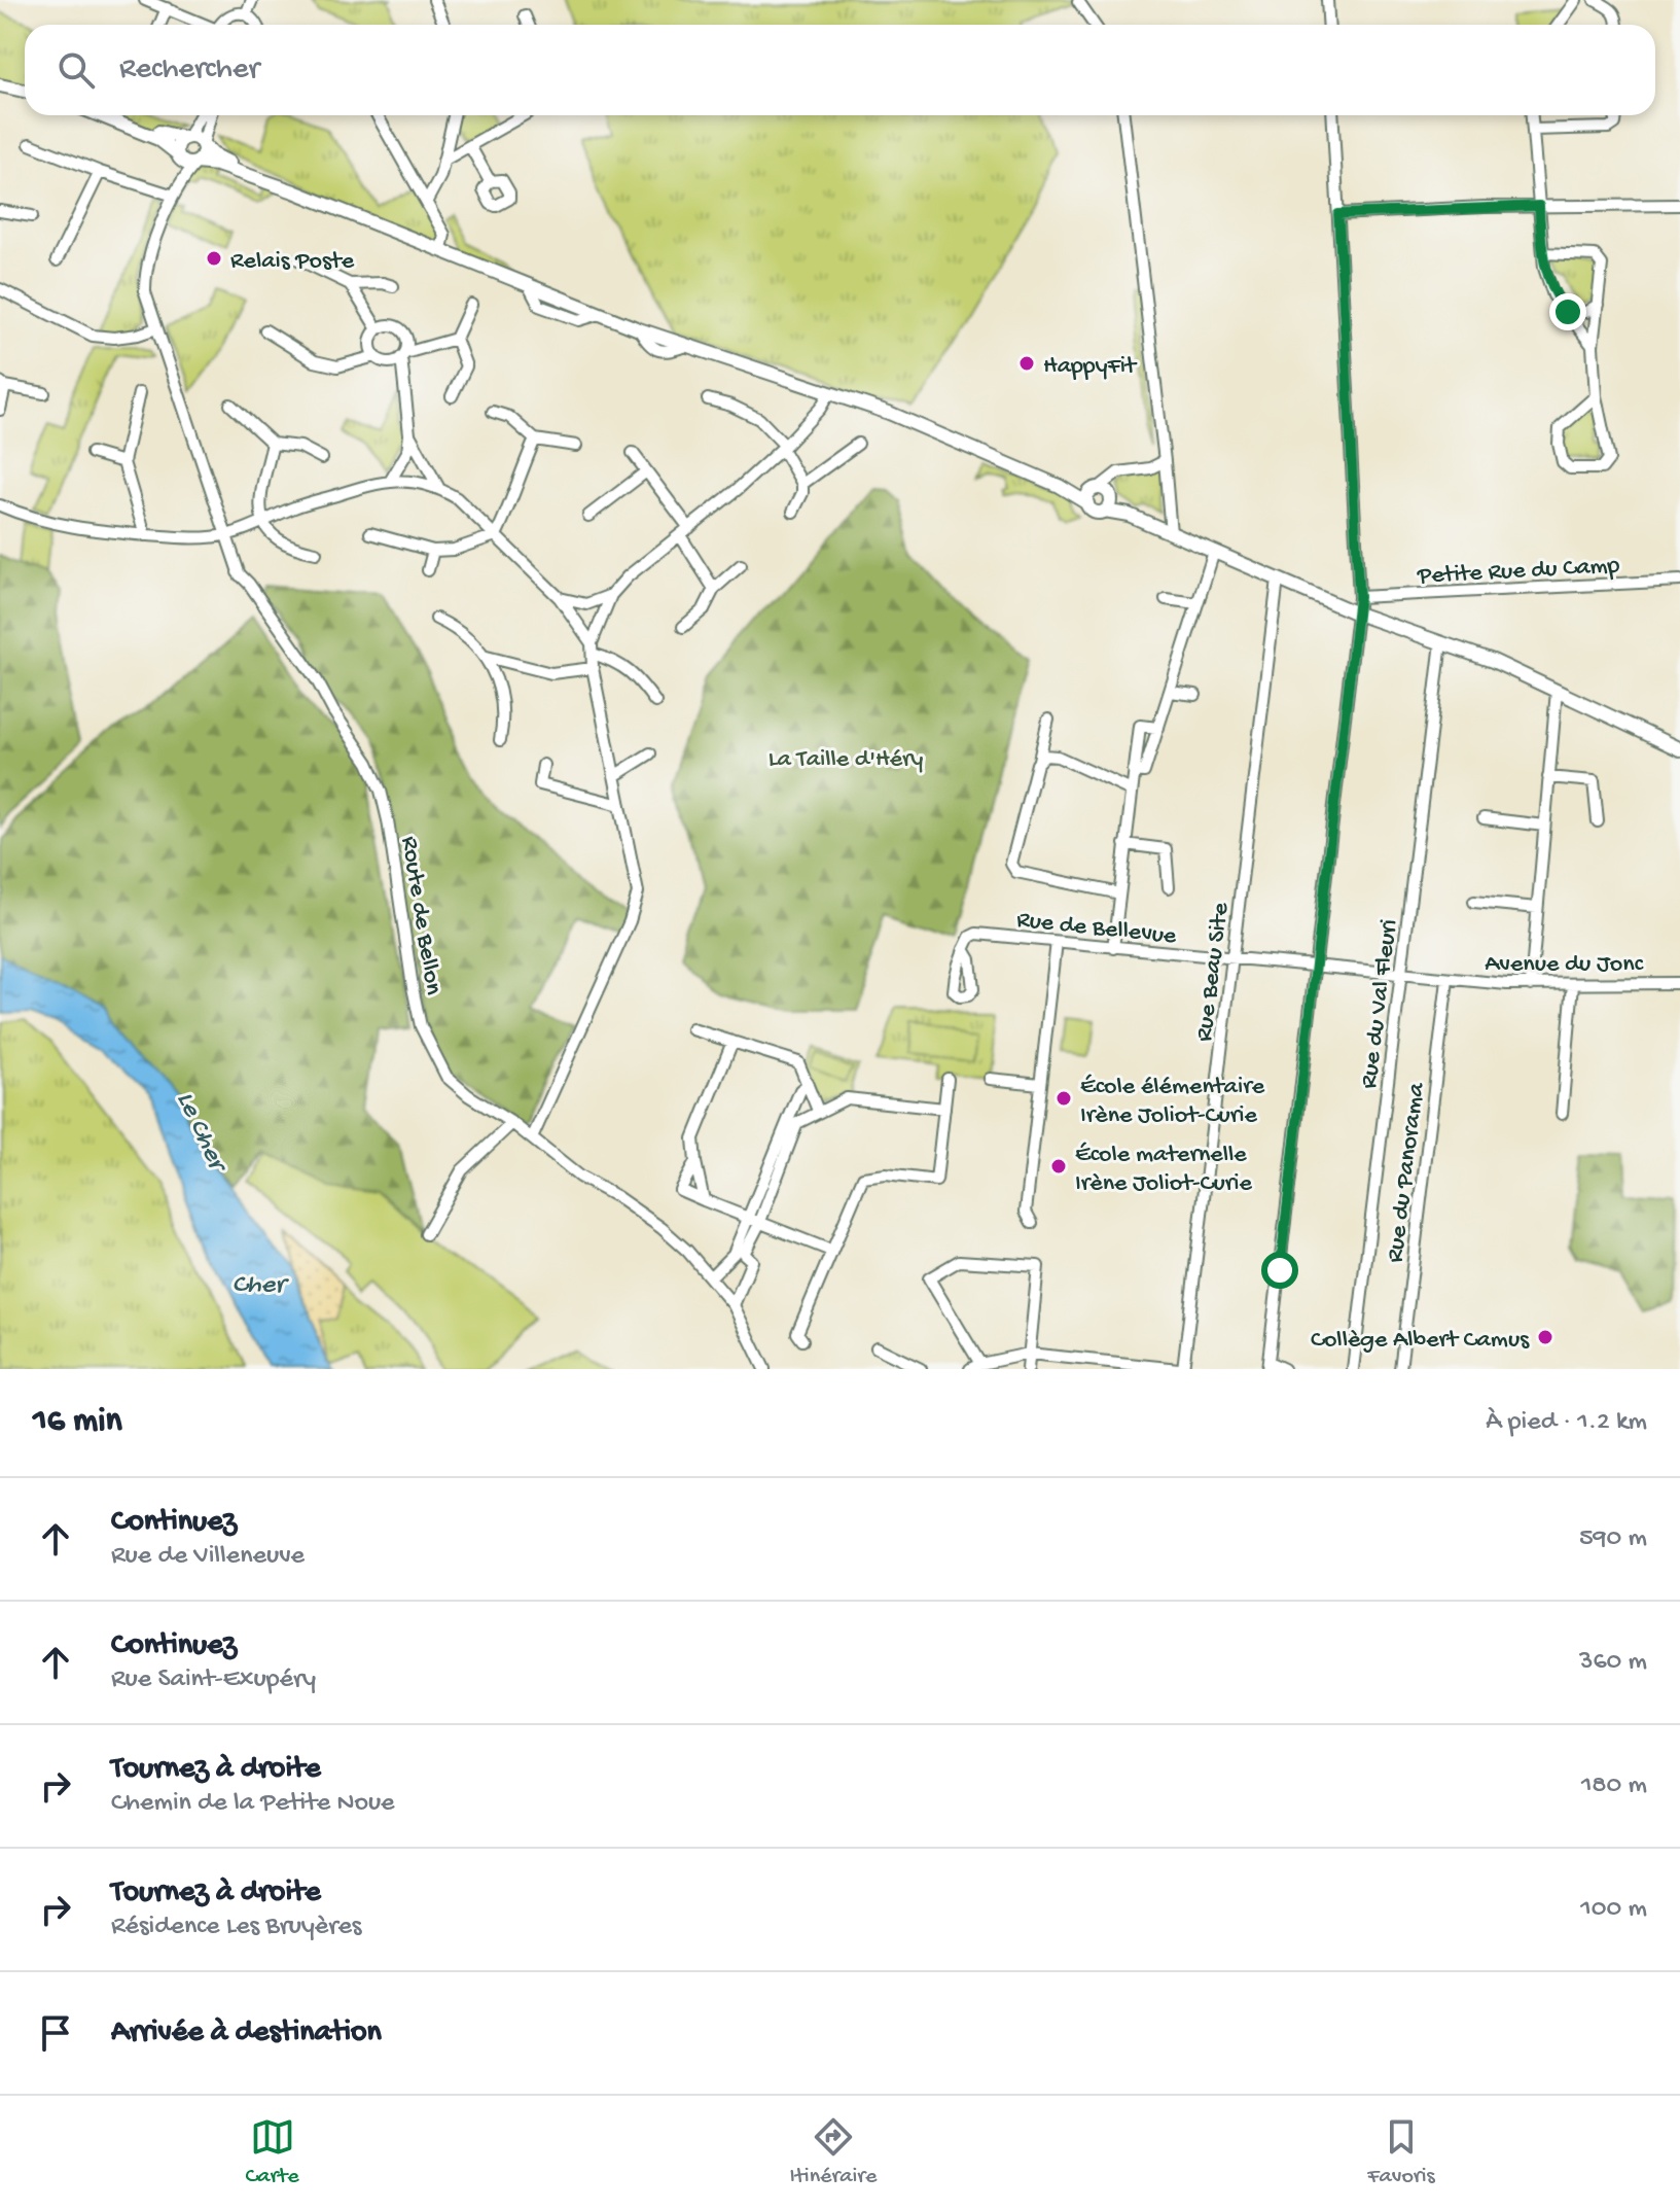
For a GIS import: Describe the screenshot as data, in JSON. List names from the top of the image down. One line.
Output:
{"streets":{"street":["Petite Rue du Camp","Route de Bellon","Rue de Bellevue","Avenue du Jonc","Rue Beau Site","Rue du Val Fleuri","Rue du Panorama"]},"crossings":[["Rue de Bellevue","Avenue du Jonc"],["Rue de Bellevue","Rue Beau Site"],["Rue de Bellevue","Rue du Val Fleuri"],["Rue de Bellevue","Rue du Panorama"],["Avenue du Jonc","Rue du Panorama"]],"water":["Le Cher","Cher"],"parks":["La Taille d'Héry"],"places":["Relais Poste","HappyFit","École élémentaire Irène Joliot-Curie","École maternelle Irène Joliot-Curie","Collège Albert Camus"],"page":{"search":"Rechercher","heading":["16 min","À pied · 1.2 km"],"list":[["Continuez","Rue de Villeneuve","590 m"],["Continuez","Rue Saint-Exupéry","360 m"],["Tournez à droite","Chemin de la Petite Noue","180 m"],["Tournez à droite","Résidence Les Bruyères","100 m"],"Arrivée à destination"],"nav":["Carte","Itinéraire","Favoris"]}}
